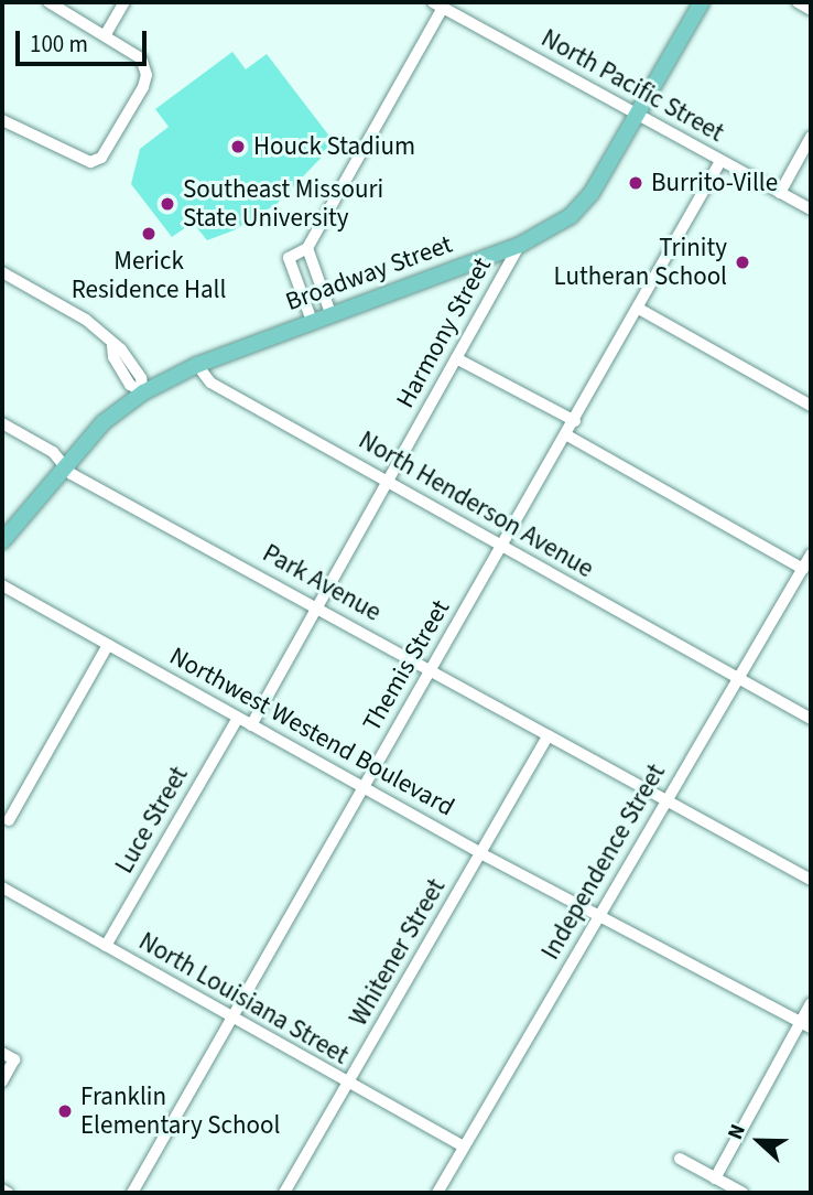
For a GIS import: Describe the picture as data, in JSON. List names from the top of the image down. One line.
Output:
{"streets":{"main road":["Broadway Street"],"street":["North Pacific Street","Harmony Street","North Henderson Avenue","Park Avenue","Themis Street","Northwest Westend Boulevard","Luce Street","Independence Street","Whitener Street","North Louisiana Street"]},"crossings":[["North Pacific Street","Broadway Street"],["North Pacific Street","Themis Street"],["Broadway Street","Harmony Street"],["Broadway Street","North Henderson Avenue"],["Broadway Street","Park Avenue"],["Harmony Street","North Henderson Avenue"],["Harmony Street","Park Avenue"],["Harmony Street","Northwest Westend Boulevard"],["North Henderson Avenue","Themis Street"],["North Henderson Avenue","Independence Street"],["Park Avenue","Themis Street"],["Park Avenue","Independence Street"],["Park Avenue","Whitener Street"],["Themis Street","Northwest Westend Boulevard"],["Themis Street","North Louisiana Street"],["Northwest Westend Boulevard","Luce Street"],["Northwest Westend Boulevard","Independence Street"],["Northwest Westend Boulevard","Whitener Street"],["Luce Street","North Louisiana Street"],["Independence Street","North Louisiana Street"],["Whitener Street","North Louisiana Street"]],"places":["Houck Stadium","Burrito-Ville","Southeast Missouri State University","Merick Residence Hall","Trinity Lutheran School","Franklin Elementary School"],"scale_bar":"100 m","north":"left"}
